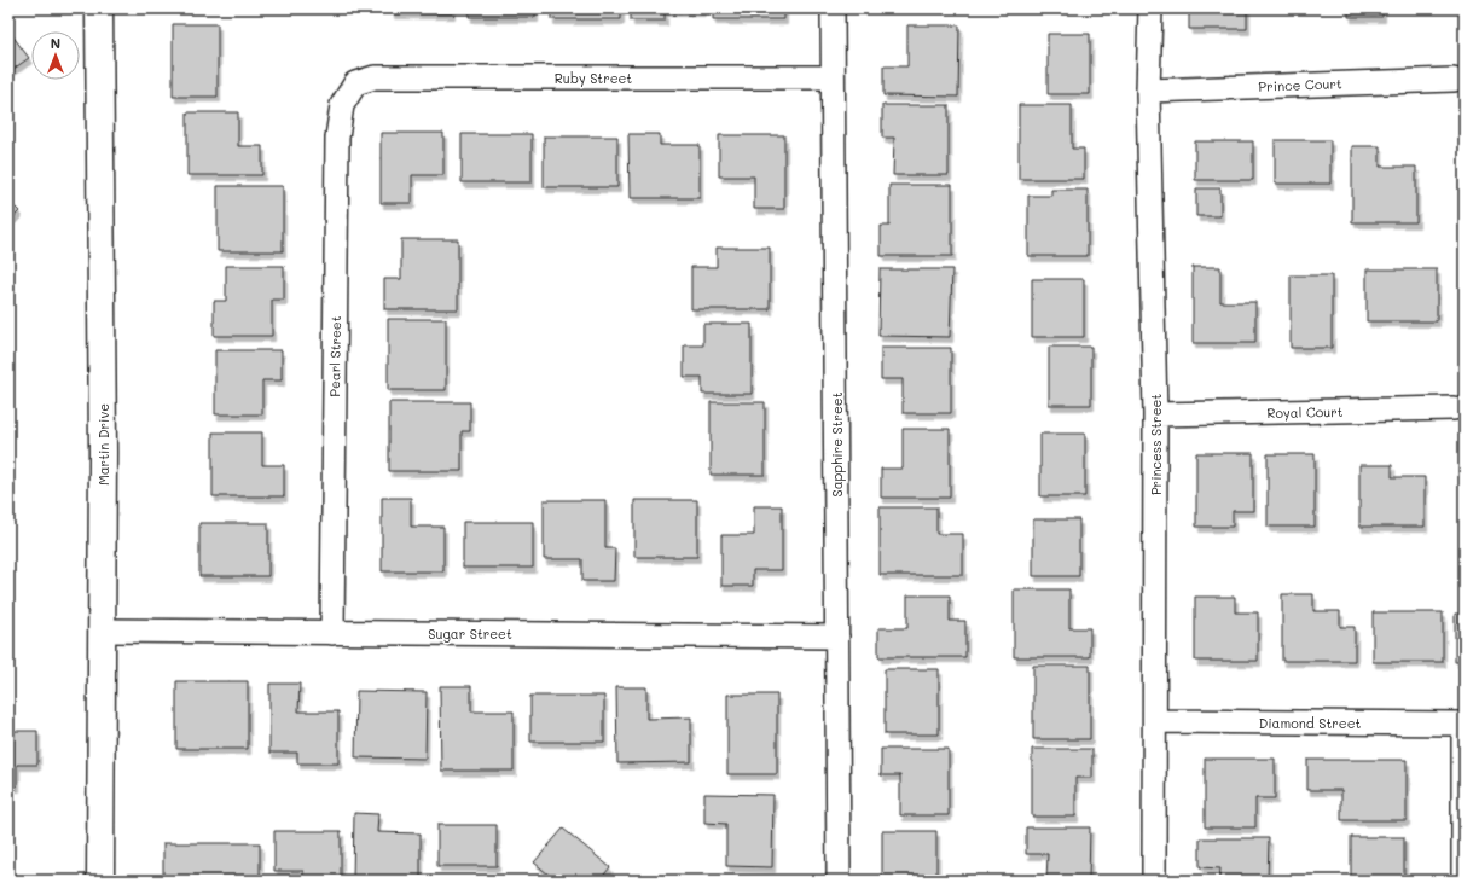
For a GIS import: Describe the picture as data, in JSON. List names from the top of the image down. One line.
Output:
{"streets":{"street":["Ruby Street","Prince Court","Pearl Street","Royal Court","Martin Drive","Sapphire Street","Princess Street","Sugar Street","Diamond Street"]},"crossings":[["Ruby Street","Pearl Street"],["Ruby Street","Sapphire Street"],["Prince Court","Princess Street"],["Pearl Street","Sugar Street"],["Royal Court","Princess Street"],["Martin Drive","Sugar Street"],["Sapphire Street","Sugar Street"],["Princess Street","Diamond Street"]],"north":"top"}
